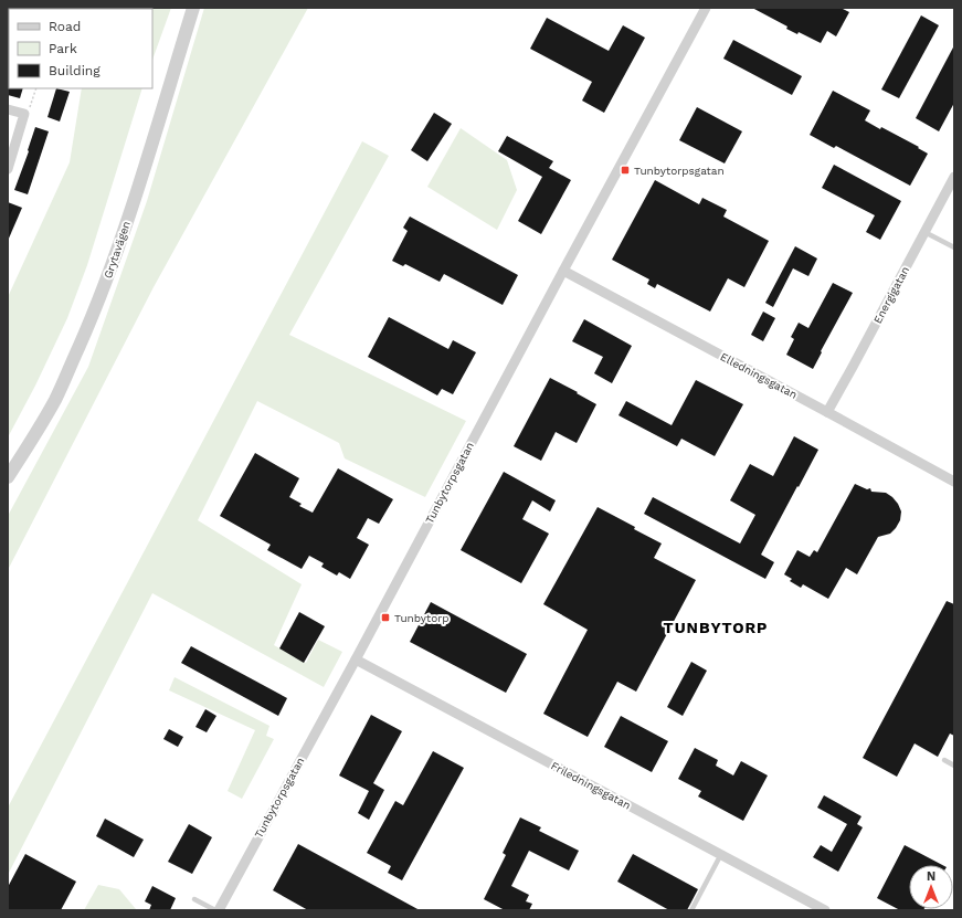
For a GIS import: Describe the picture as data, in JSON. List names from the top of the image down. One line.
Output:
{"streets":{"street":["Grytavägen","Energigatan","Elledningsgatan","Tunbytorpsgatan","Friledningsgatan"]},"crossings":[["Energigatan","Elledningsgatan"],["Elledningsgatan","Tunbytorpsgatan"],["Tunbytorpsgatan","Friledningsgatan"]],"districts":["TUNBYTORP"],"places":{"transit":["Tunbytorpsgatan","Tunbytorp"]},"legend":["Road","Park","Building"],"north":"top"}
